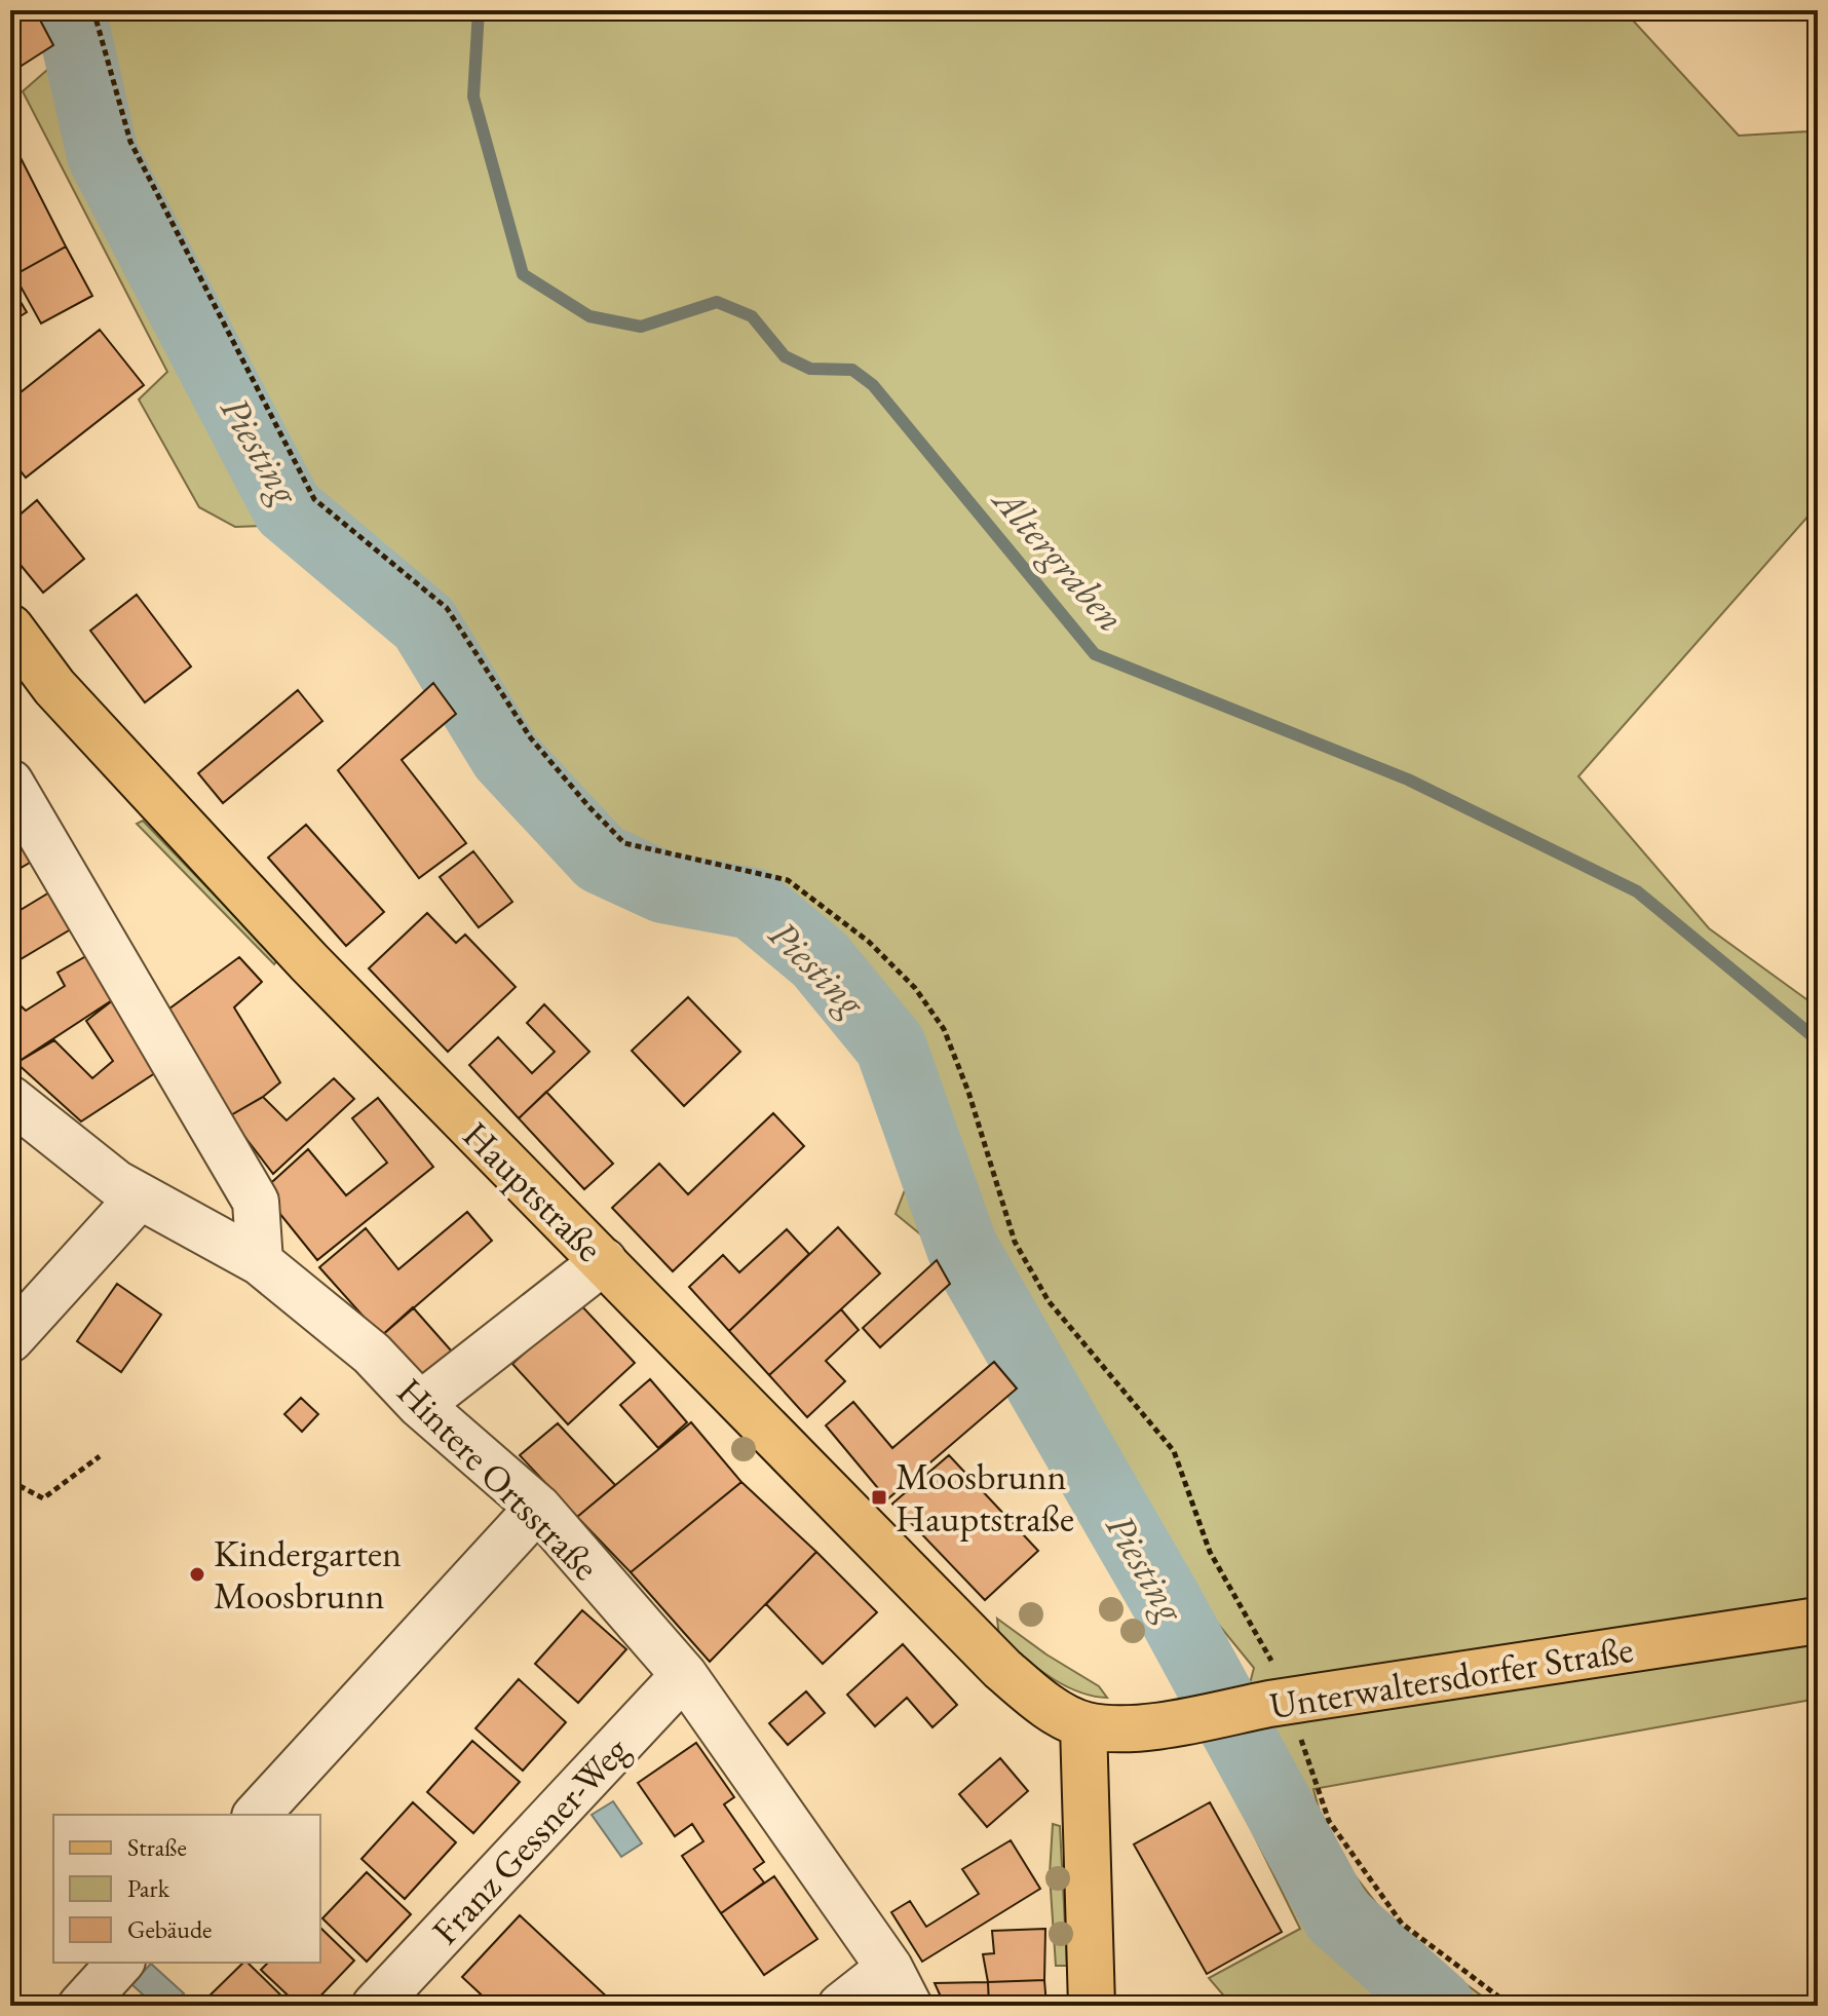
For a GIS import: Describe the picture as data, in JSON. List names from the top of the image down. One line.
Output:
{"streets":{"main road":["Hauptstraße","Unterwaltersdorfer Straße"],"street":["Hintere Ortsstraße","Franz Gessner-Weg"]},"crossings":[["Hauptstraße","Unterwaltersdorfer Straße"],["Hintere Ortsstraße","Franz Gessner-Weg"]],"water":["Piesting","Altergraben"],"places":{"transit":["Moosbrunn Hauptstraße"],"other":["Kindergarten Moosbrunn"]},"legend":["Straße","Park","Gebäude"]}
